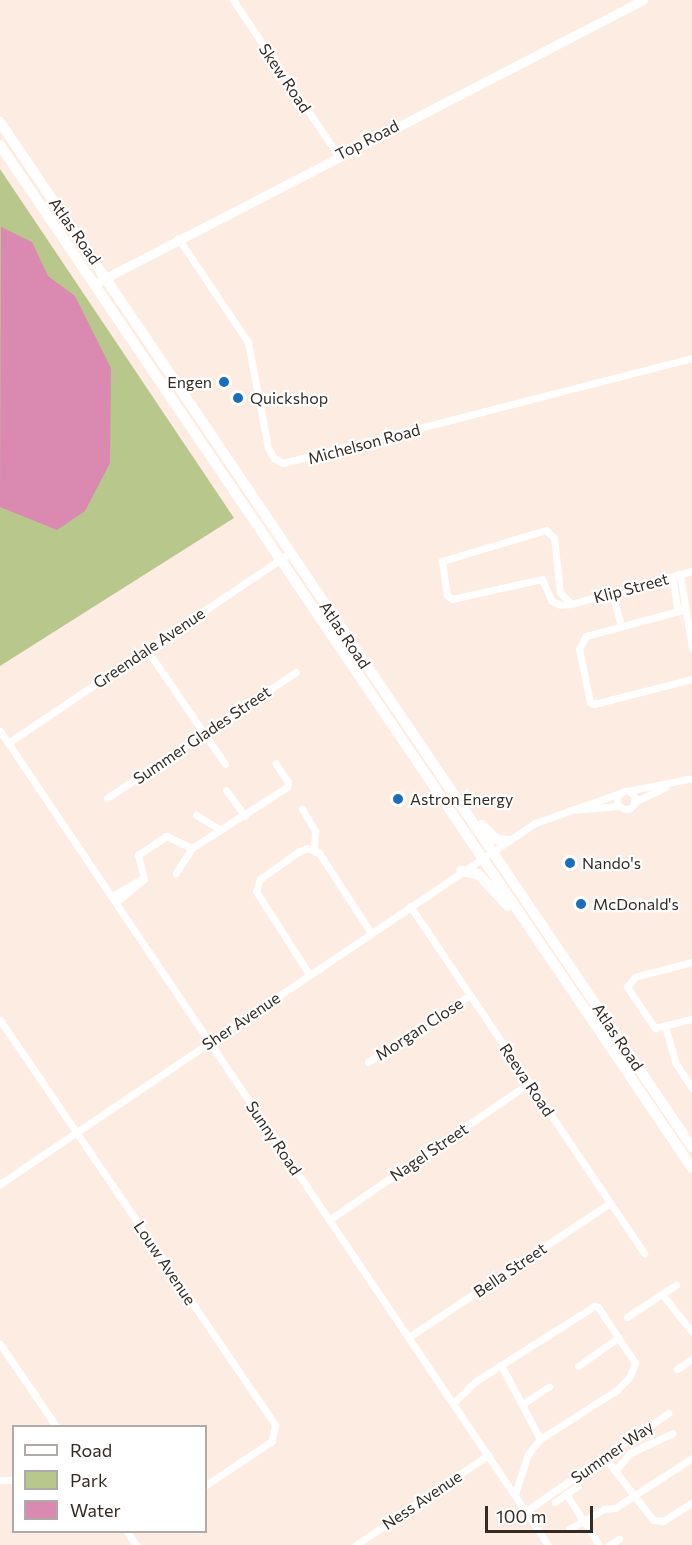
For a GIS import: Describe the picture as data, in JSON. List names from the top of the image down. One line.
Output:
{"streets":{"main road":["Atlas Road"],"street":["Skew Road","Top Road","Michelson Road","Klip Street","Greendale Avenue","Summer Glades Street","Sher Avenue","Morgan Close","Reeva Road","Sunny Road","Nagel Street","Louw Avenue","Bella Street","Summer Way","Ness Avenue"]},"crossings":[["Skew Road","Top Road"],["Top Road","Atlas Road"],["Top Road","Michelson Road"],["Atlas Road","Greendale Avenue"],["Atlas Road","Sher Avenue"],["Greendale Avenue","Sunny Road"],["Sher Avenue","Reeva Road"],["Sher Avenue","Sunny Road"],["Sher Avenue","Louw Avenue"],["Morgan Close","Reeva Road"],["Reeva Road","Nagel Street"],["Reeva Road","Bella Street"],["Sunny Road","Nagel Street"],["Sunny Road","Bella Street"],["Sunny Road","Summer Way"],["Sunny Road","Ness Avenue"]],"places":["Engen","Quickshop","Astron Energy","Nando's","McDonald's"],"legend":["Road","Park","Water"],"scale_bar":"100 m"}
